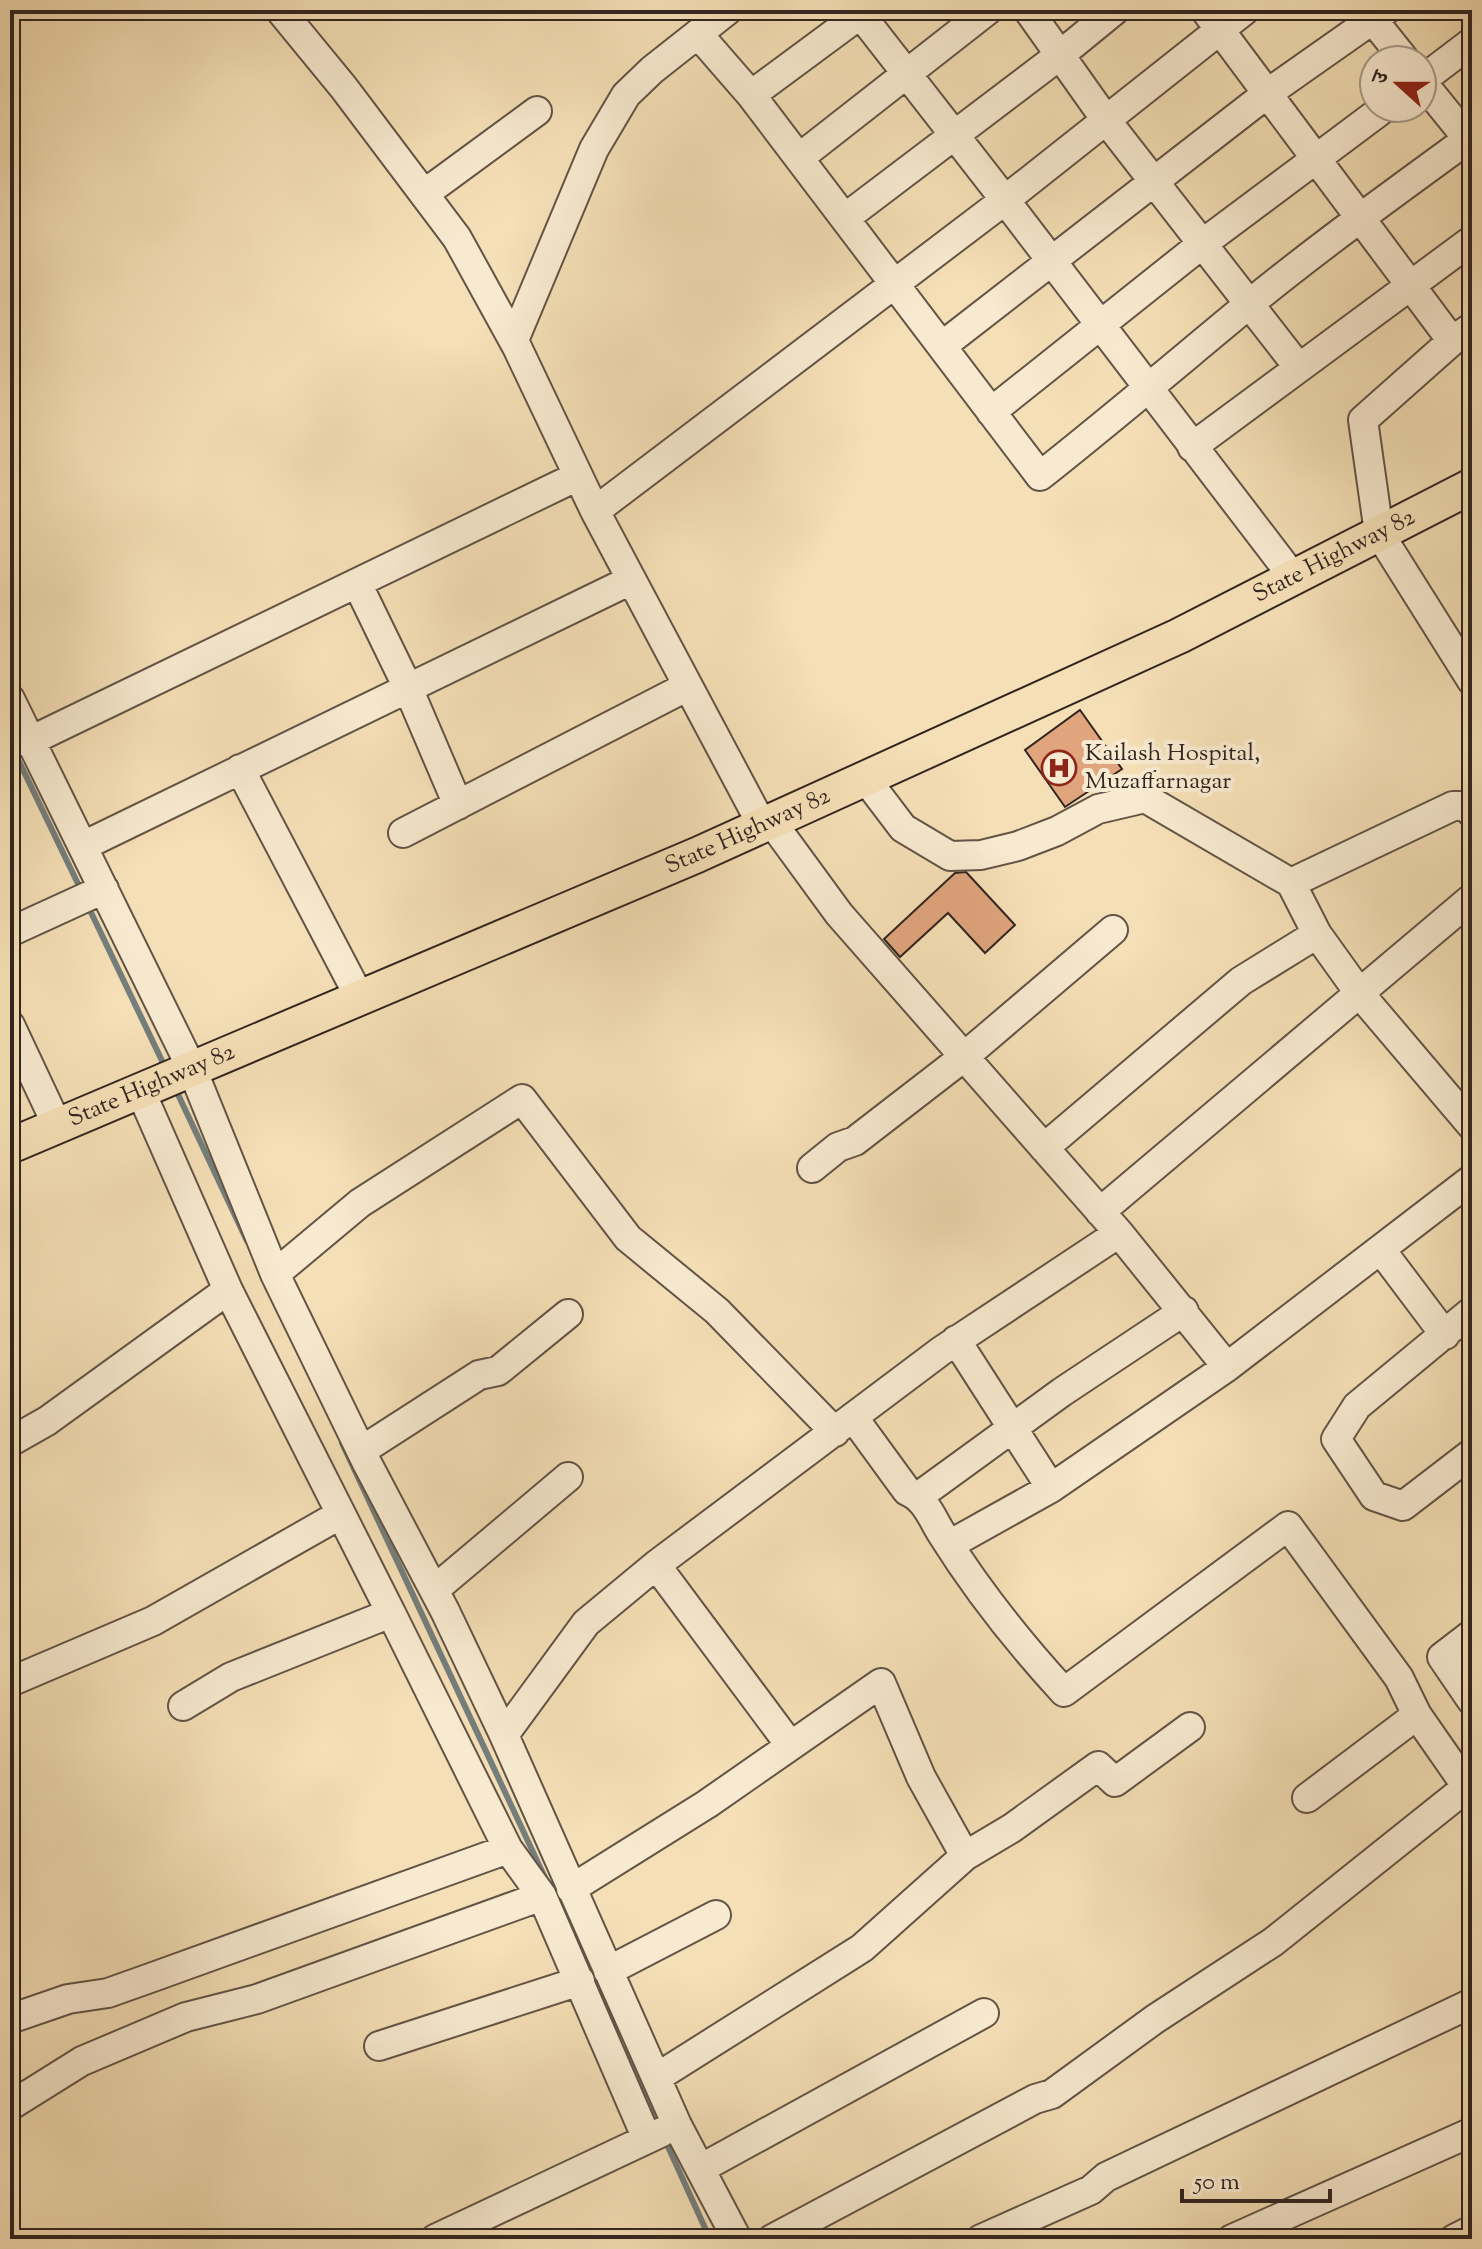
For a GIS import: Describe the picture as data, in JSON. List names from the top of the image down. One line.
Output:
{"streets":{"main road":["State Highway 82"]},"places":{"hospital":["Kailash Hospital, Muzaffarnagar"]},"scale_bar":"50 m","north":"left"}
